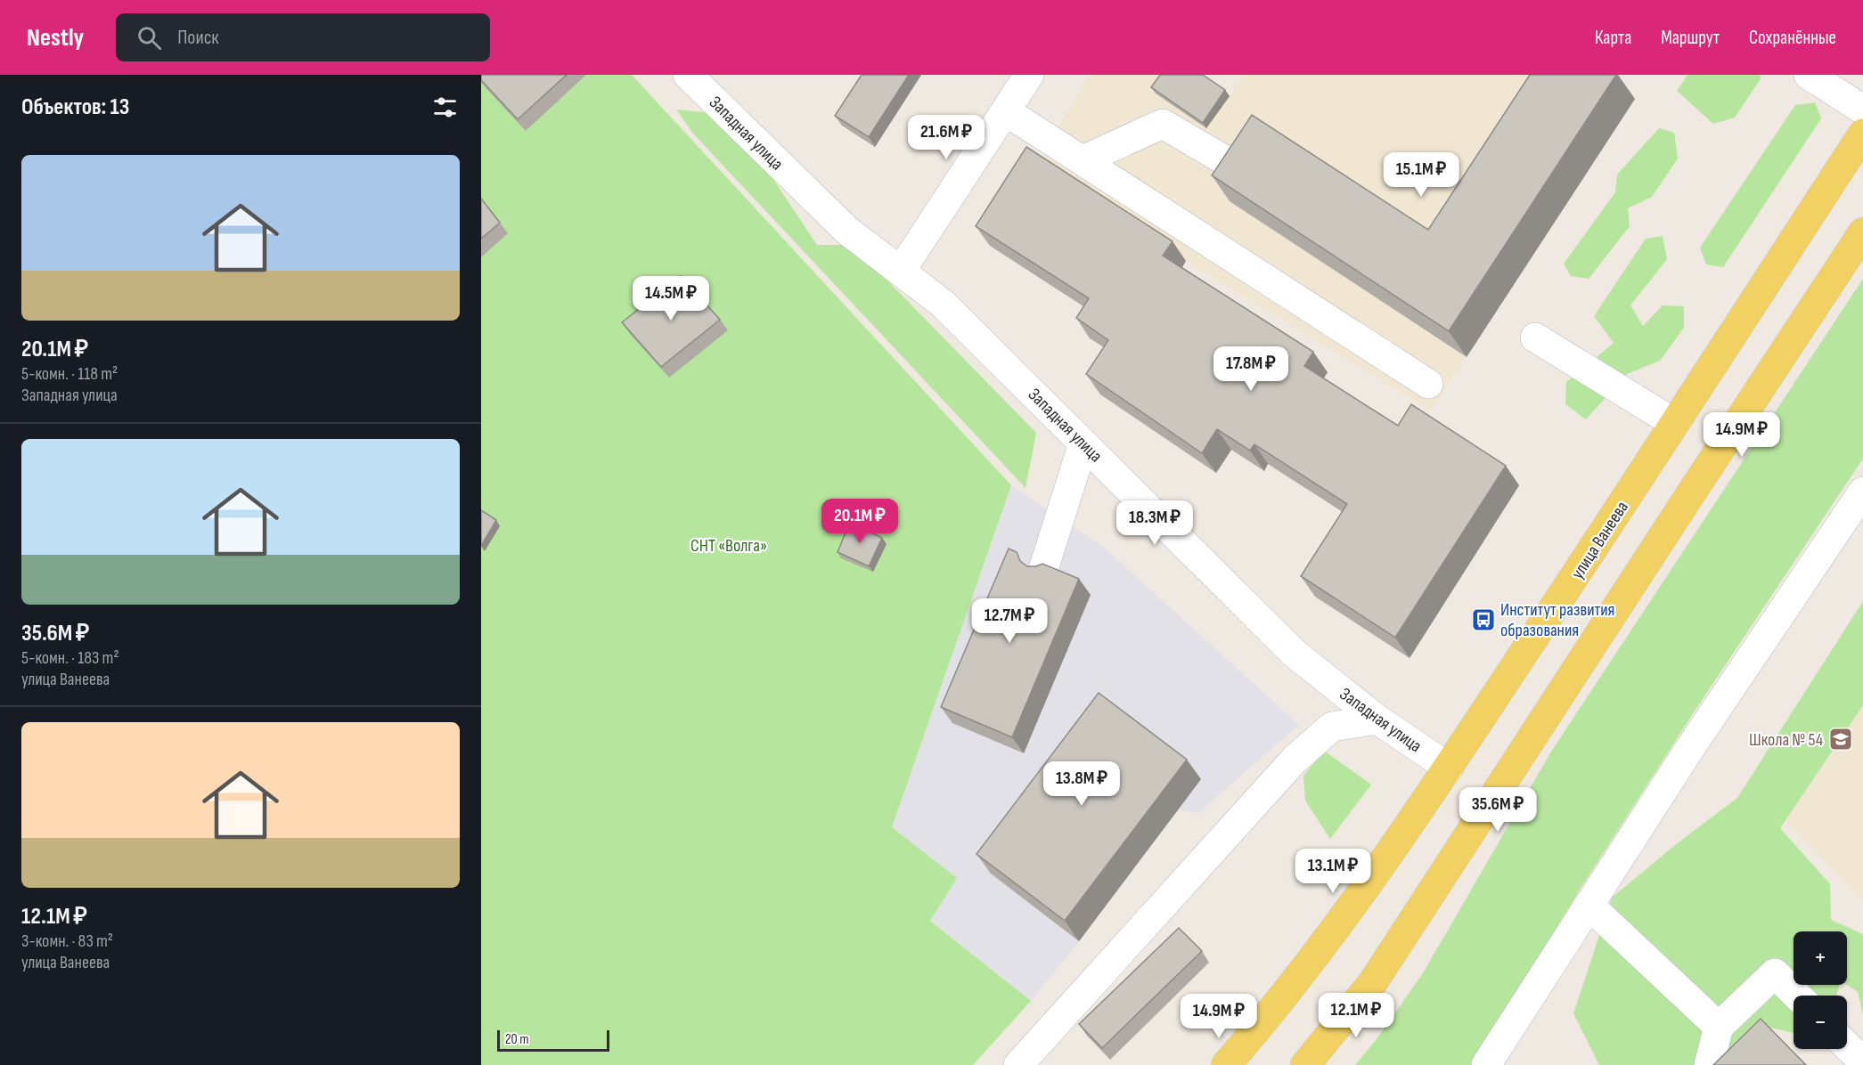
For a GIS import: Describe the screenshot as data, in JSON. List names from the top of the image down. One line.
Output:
{"streets":{"main road":["улица Ванеева"],"street":["Западная улица"]},"crossings":[["Западная улица","улица Ванеева"]],"parks":["СНТ «Волга»"],"places":{"bus stop":["Институт развития образования"],"school or university":["Школа № 54"]},"scale_bar":"20 m","page":{"header":"Nestly","search":"Поиск","nav":["Карта","Маршрут","Сохранённые"],"heading":"Объектов: 13","price":["21.6M ₽","15.1M ₽","14.5M ₽","17.8M ₽","14.9M ₽","20.1M ₽","18.3M ₽","12.7M ₽","13.8M ₽","35.6M ₽","13.1M ₽","12.1M ₽","14.9M ₽"],"list":[{"name":"20.1M ₽","note":"5-комн. · 118 m² · Западная улица"},{"name":"35.6M ₽","note":"5-комн. · 183 m² · улица Ванеева"},{"name":"12.1M ₽","note":"3-комн. · 83 m² · улица Ванеева"}],"map_buttons":["+","−"],"scale":"20 m"}}
